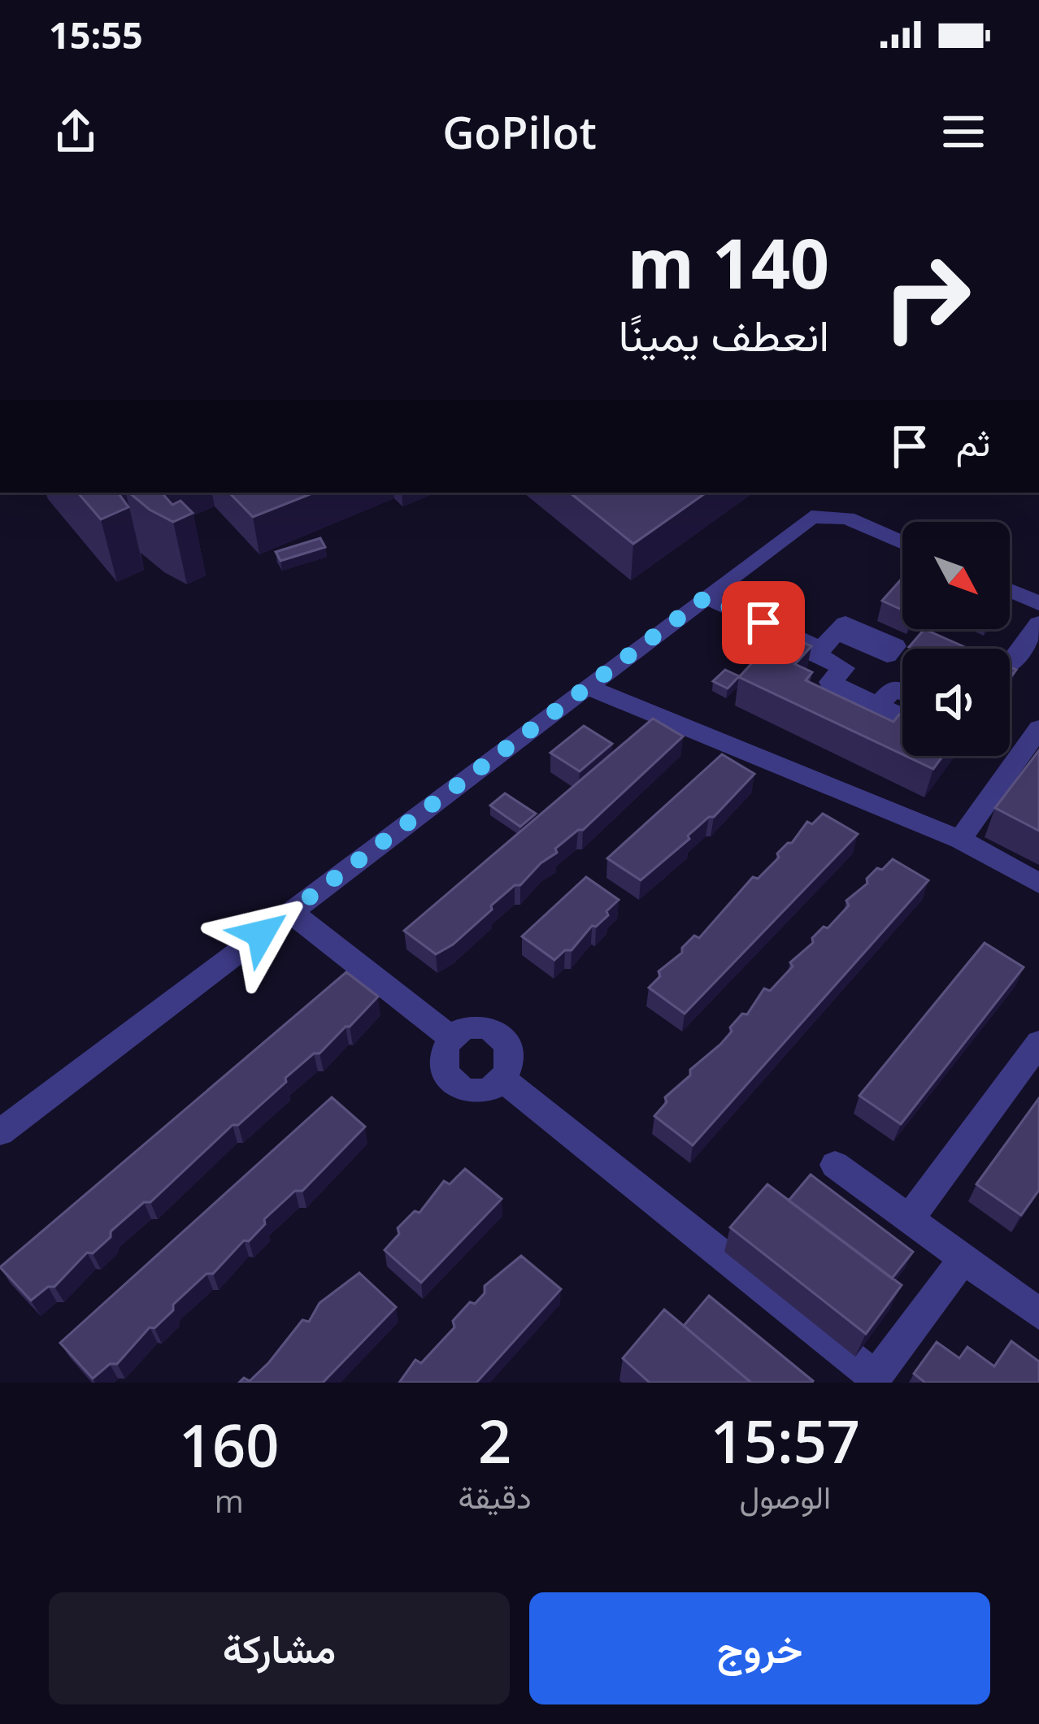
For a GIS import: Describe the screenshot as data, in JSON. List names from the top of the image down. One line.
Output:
{"north":"bottom right","page":{"status":"15:55","header":"GoPilot","turn":["140 m","انعطف يمينًا"],"then":"ثم","eta":["15:57","الوصول","2","دقيقة","160","m"],"buttons":["خروج","مشاركة"]}}
